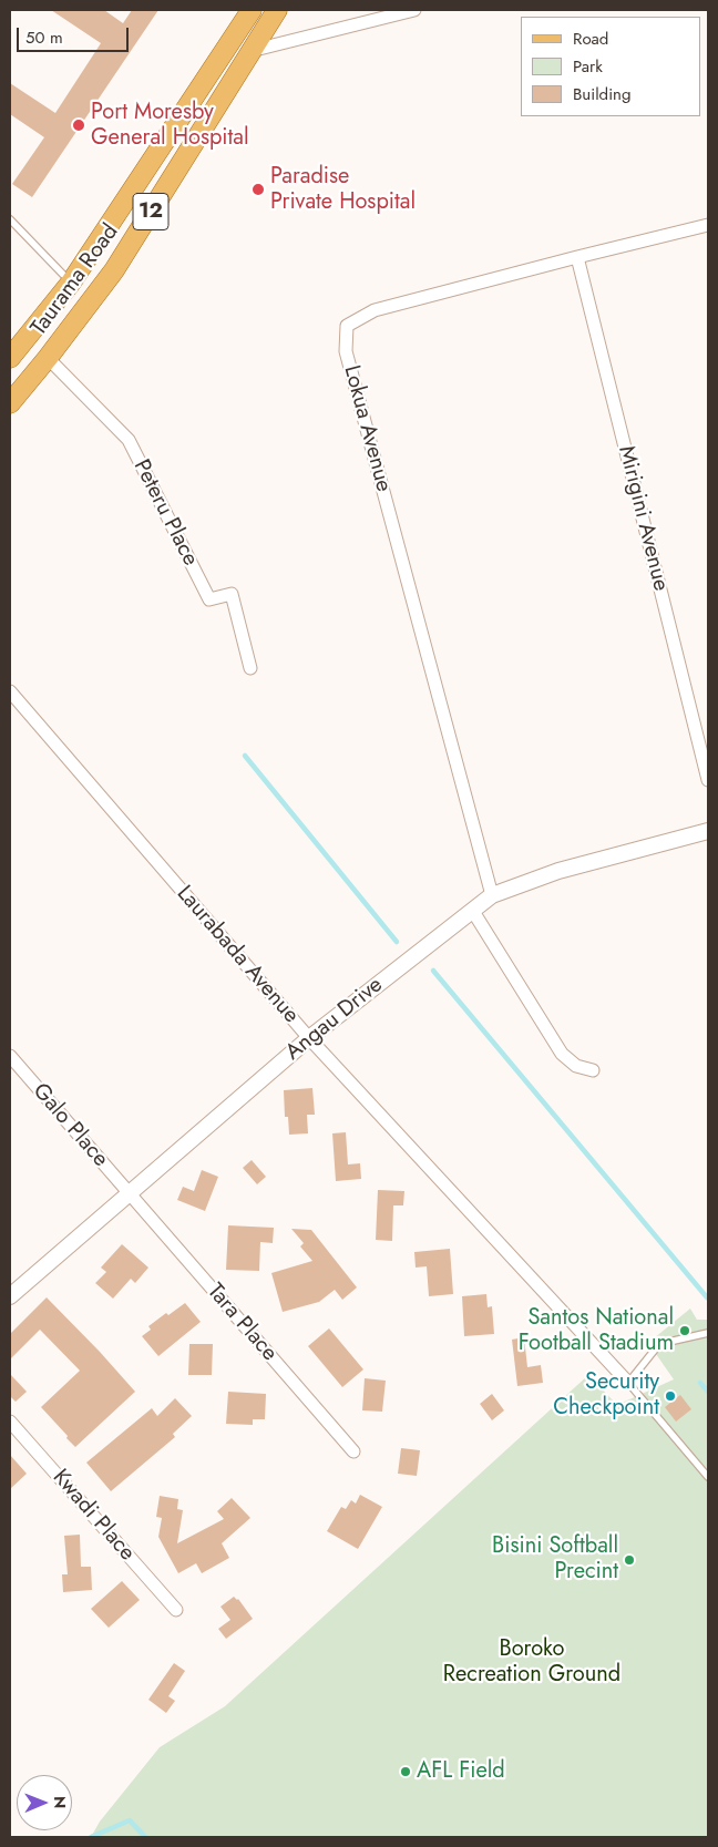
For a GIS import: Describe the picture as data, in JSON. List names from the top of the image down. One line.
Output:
{"streets":{"main road":["12","Taurama Road"],"street":["Lokua Avenue","Peteru Place","Mirigini Avenue","Laurabada Avenue","Angau Drive","Galo Place","Tara Place","Kwadi Place"]},"crossings":[["Taurama Road","Peteru Place"],["Lokua Avenue","Mirigini Avenue"],["Lokua Avenue","Angau Drive"],["Laurabada Avenue","Angau Drive"],["Angau Drive","Galo Place"],["Angau Drive","Tara Place"],["Galo Place","Tara Place"]],"parks":["Boroko Recreation Ground"],"places":["Port Moresby General Hospital","Paradise Private Hospital","Santos National Football Stadium","Security Checkpoint","Bisini Softball Precint","AFL Field"],"legend":["Road","Park","Building"],"scale_bar":"50 m","north":"right"}
